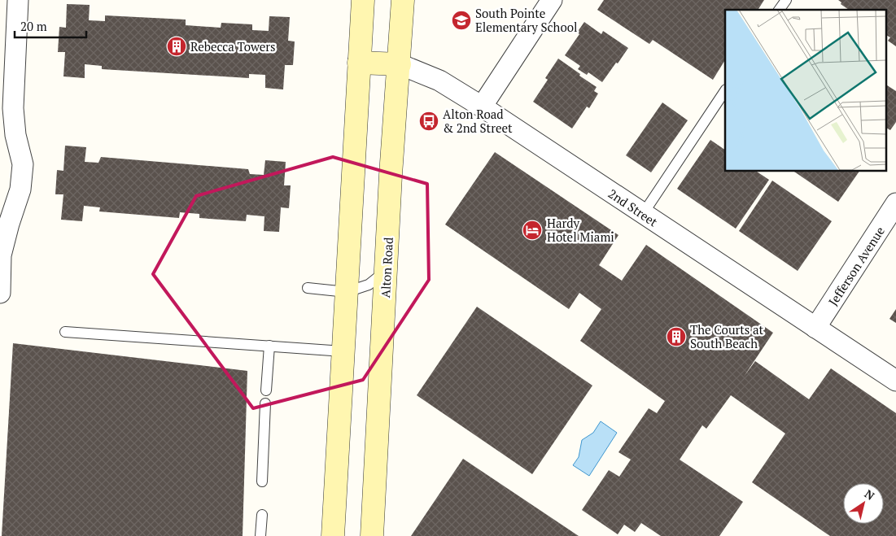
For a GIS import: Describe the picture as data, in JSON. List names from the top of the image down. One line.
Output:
{"streets":{"street":["2nd Street","Jefferson Avenue","Alton Road"]},"crossings":[["2nd Street","Jefferson Avenue"],["2nd Street","Alton Road"]],"places":{"school or university":["South Pointe Elementary School"],"building":["Rebecca Towers","The Courts at South Beach"],"bus stop":["Alton Road & 2nd Street"],"hotel":["Hardy Hotel Miami"]},"scale_bar":"20 m","north":"top right"}
